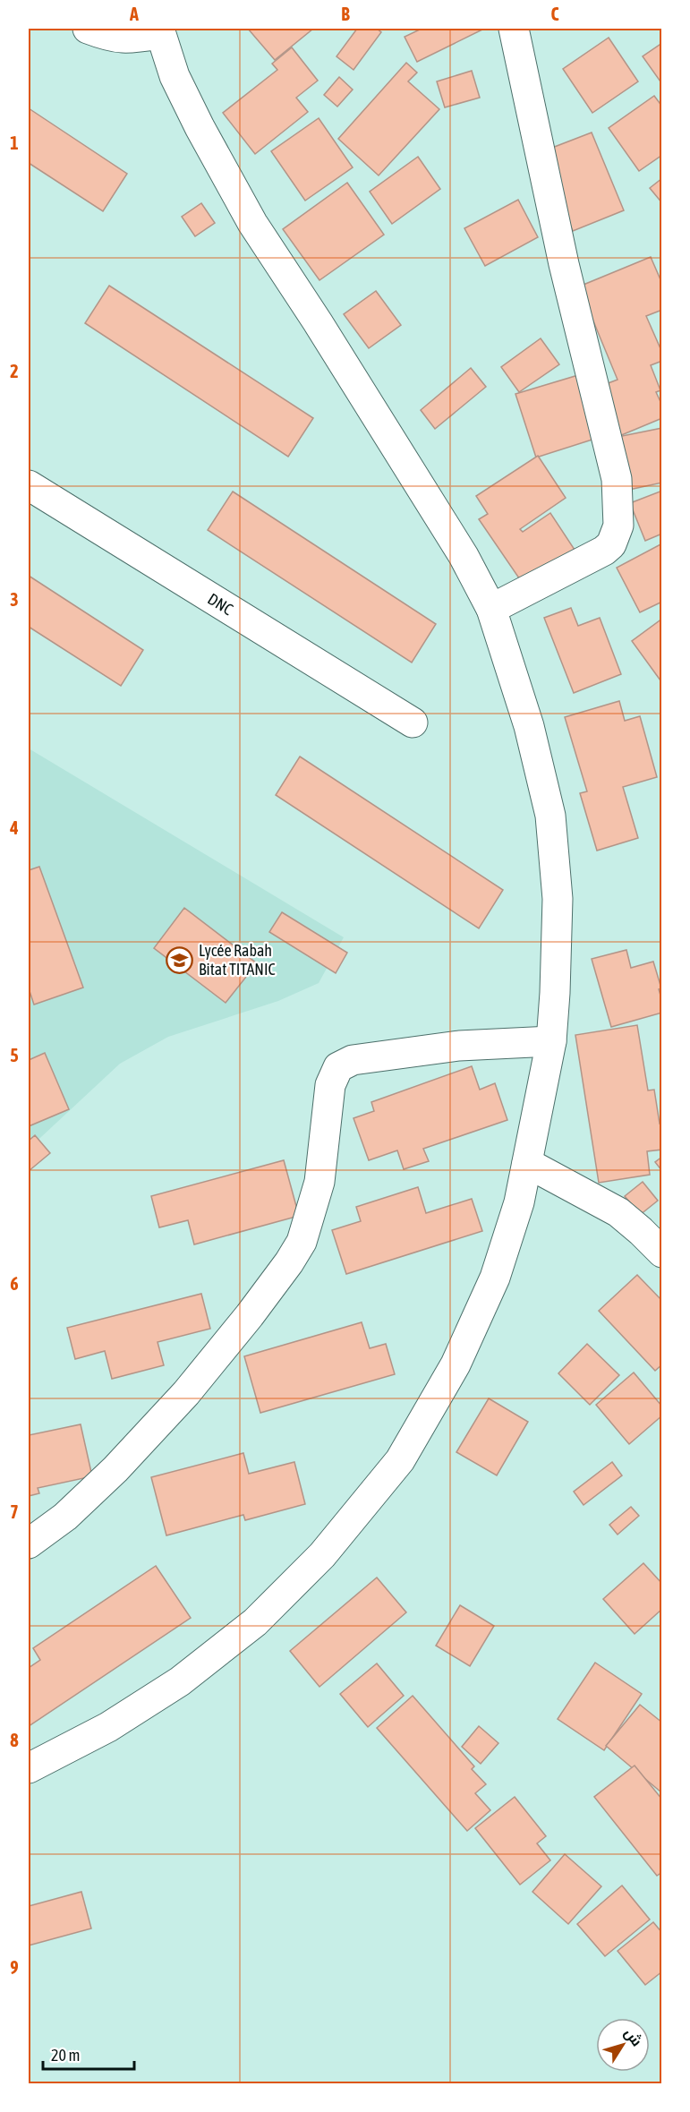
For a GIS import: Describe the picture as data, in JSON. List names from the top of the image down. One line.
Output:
{"streets":{"street":["DNC"]},"places":{"school or university":["Lycée Rabah Bitat TITANIC"]},"scale_bar":"20 m","north":"top right","grid":{"columns":["A","B","C"],"rows":["1","2","3","4","5","6","7","8","9"]}}
